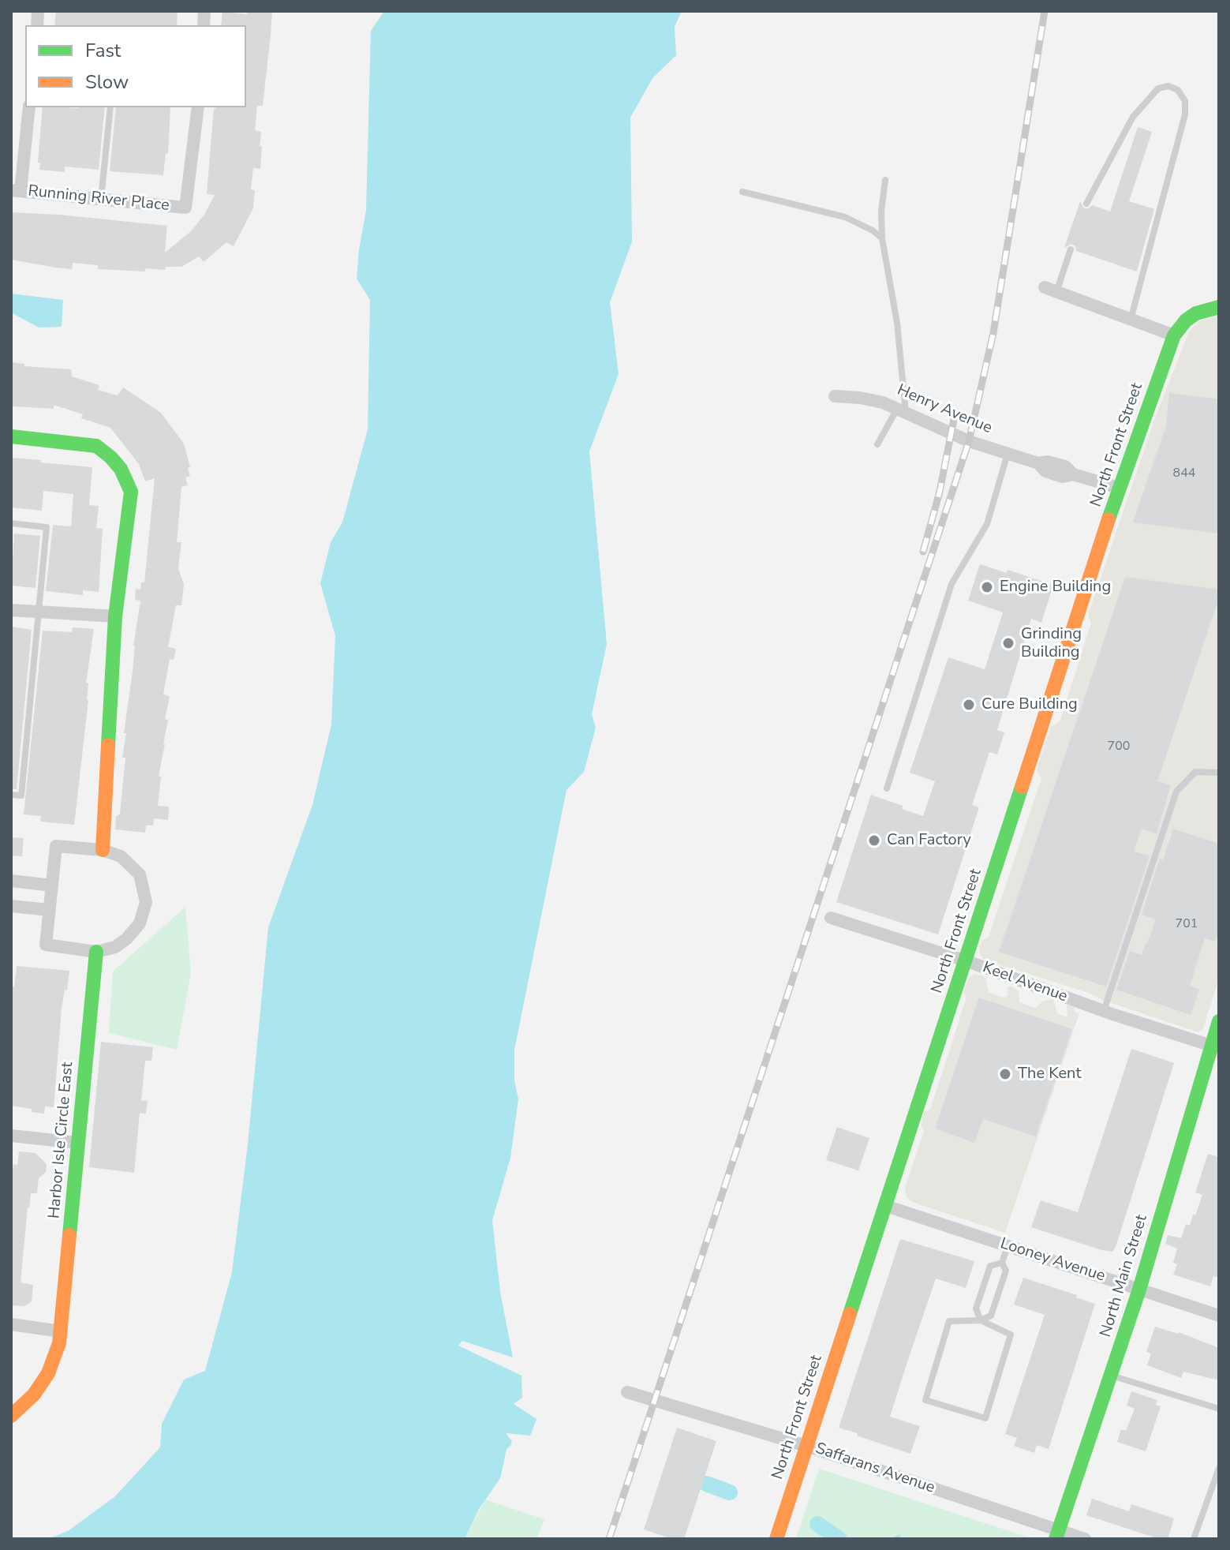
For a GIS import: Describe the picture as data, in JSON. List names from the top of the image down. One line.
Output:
{"streets":{"street":["Running River Place","Henry Avenue","North Front Street","Keel Avenue","Harbor Isle Circle East","Looney Avenue","North Main Street","Saffarans Avenue"]},"crossings":[["Henry Avenue","North Front Street"],["North Front Street","Keel Avenue"],["North Front Street","Looney Avenue"],["North Front Street","Saffarans Avenue"],["Keel Avenue","North Main Street"],["Looney Avenue","North Main Street"],["North Main Street","Saffarans Avenue"]],"places":["Engine Building","Grinding Building","Cure Building","Can Factory","The Kent"],"house_numbers":["844","700","701"],"legend":["Fast","Slow"]}
